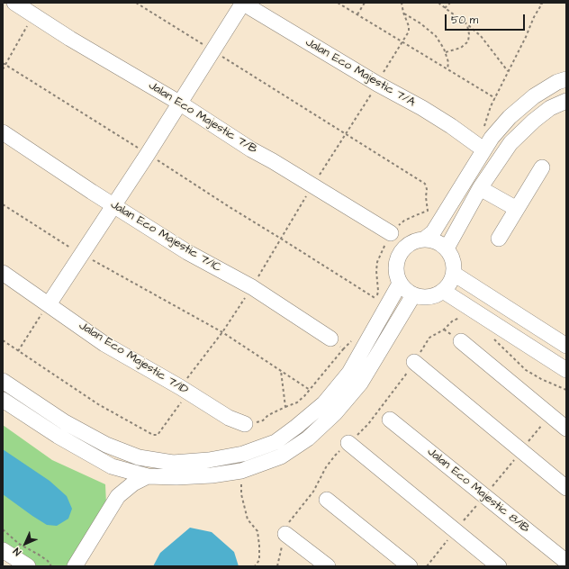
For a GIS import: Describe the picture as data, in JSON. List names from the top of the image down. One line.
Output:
{"streets":{"street":["Jalan Eco Majestic 7/A","Jalan Eco Majestic 7/B","Jalan Eco Majestic 7/1C","Jalan Eco Majestic 7/1D","Jalan Eco Majestic 8/1B"]},"scale_bar":"50 m","north":"bottom left"}
